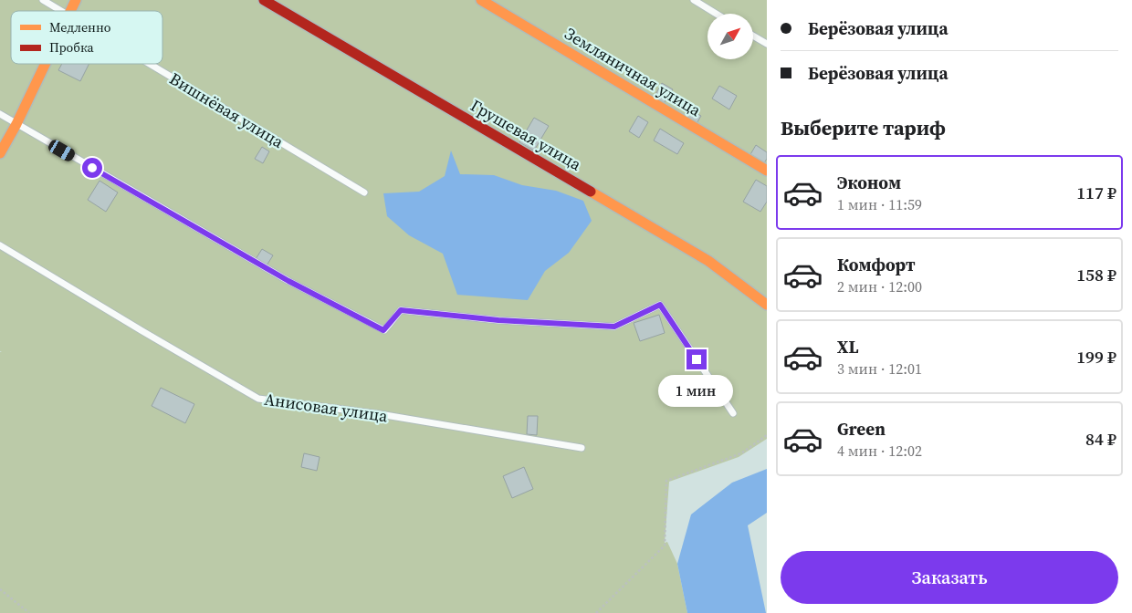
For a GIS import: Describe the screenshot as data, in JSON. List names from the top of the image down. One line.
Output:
{"streets":{"street":["Земляничная улица","Грушевая улица"],"lane":["Вишнёвая улица","Анисовая улица"]},"legend":["Медленно","Пробка"],"north":"top right","page":{"banner":["Берёзовая улица","Берёзовая улица"],"heading":"Выберите тариф","list":[{"name":"Эконом","note":"1 мин · 11:59","value":"117 ₽"},{"name":"Комфорт","note":"2 мин · 12:00","value":"158 ₽"},{"name":"XL","note":"3 мин · 12:01","value":"199 ₽"},{"name":"Green","note":"4 мин · 12:02","value":"84 ₽"}],"bubble":"1 мин","buttons":"Заказать"}}
